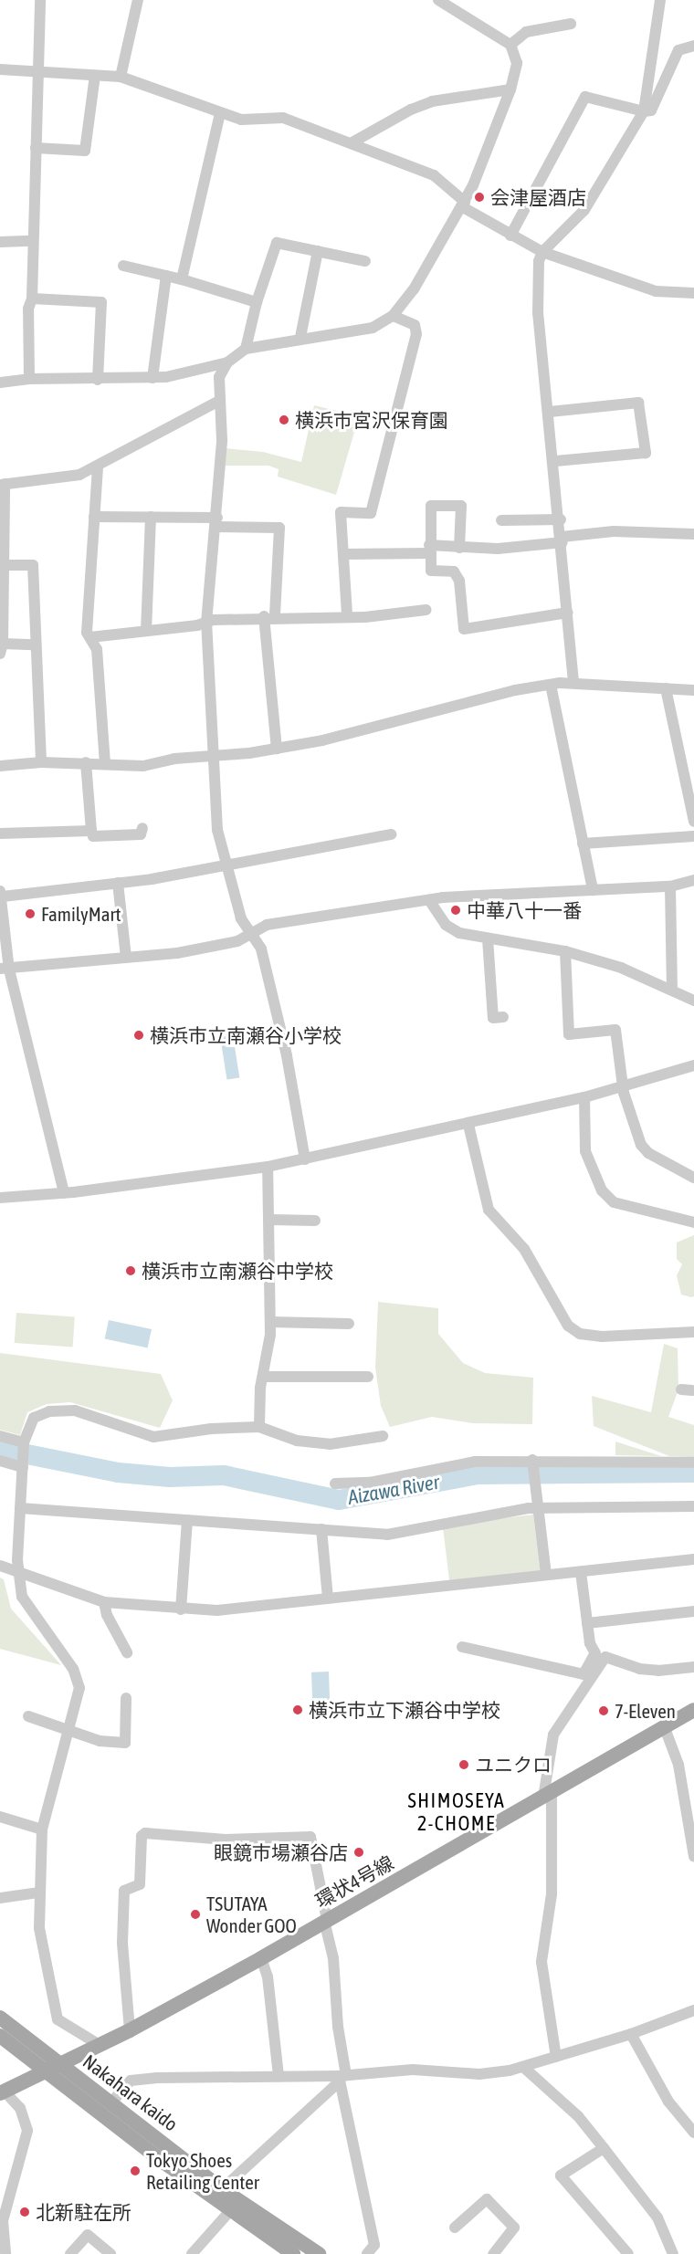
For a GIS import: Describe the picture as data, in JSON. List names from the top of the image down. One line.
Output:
{"streets":{"main road":["環状4号線","Nakahara kaido"]},"crossings":[["環状4号線","Nakahara kaido"]],"districts":["SHIMOSEYA 2-CHOME"],"water":["Aizawa River"],"places":["会津屋酒店","横浜市宮沢保育園","中華八十一番","FamilyMart","横浜市立南瀬谷小学校","横浜市立南瀬谷中学校","横浜市立下瀬谷中学校","7-Eleven","ユニクロ","眼鏡市場瀬谷店","TSUTAYA Wonder GOO","Tokyo Shoes Retailing Center","北新駐在所"]}
